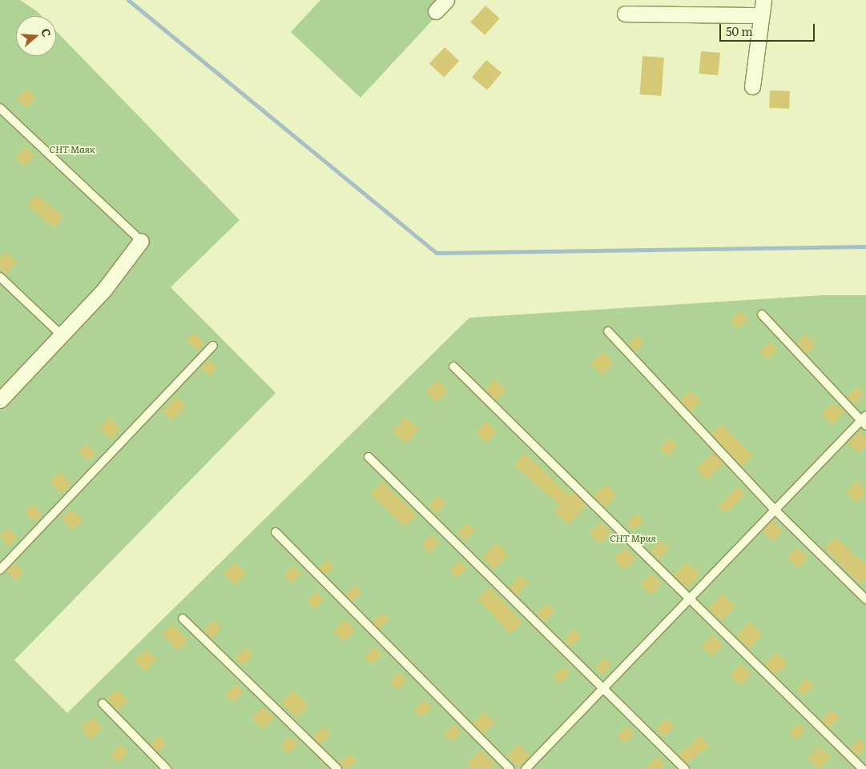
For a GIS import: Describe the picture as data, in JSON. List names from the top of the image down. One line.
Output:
{"parks":["СНТ Маяк","СНТ Мрия"],"scale_bar":"50 m","north":"right"}
